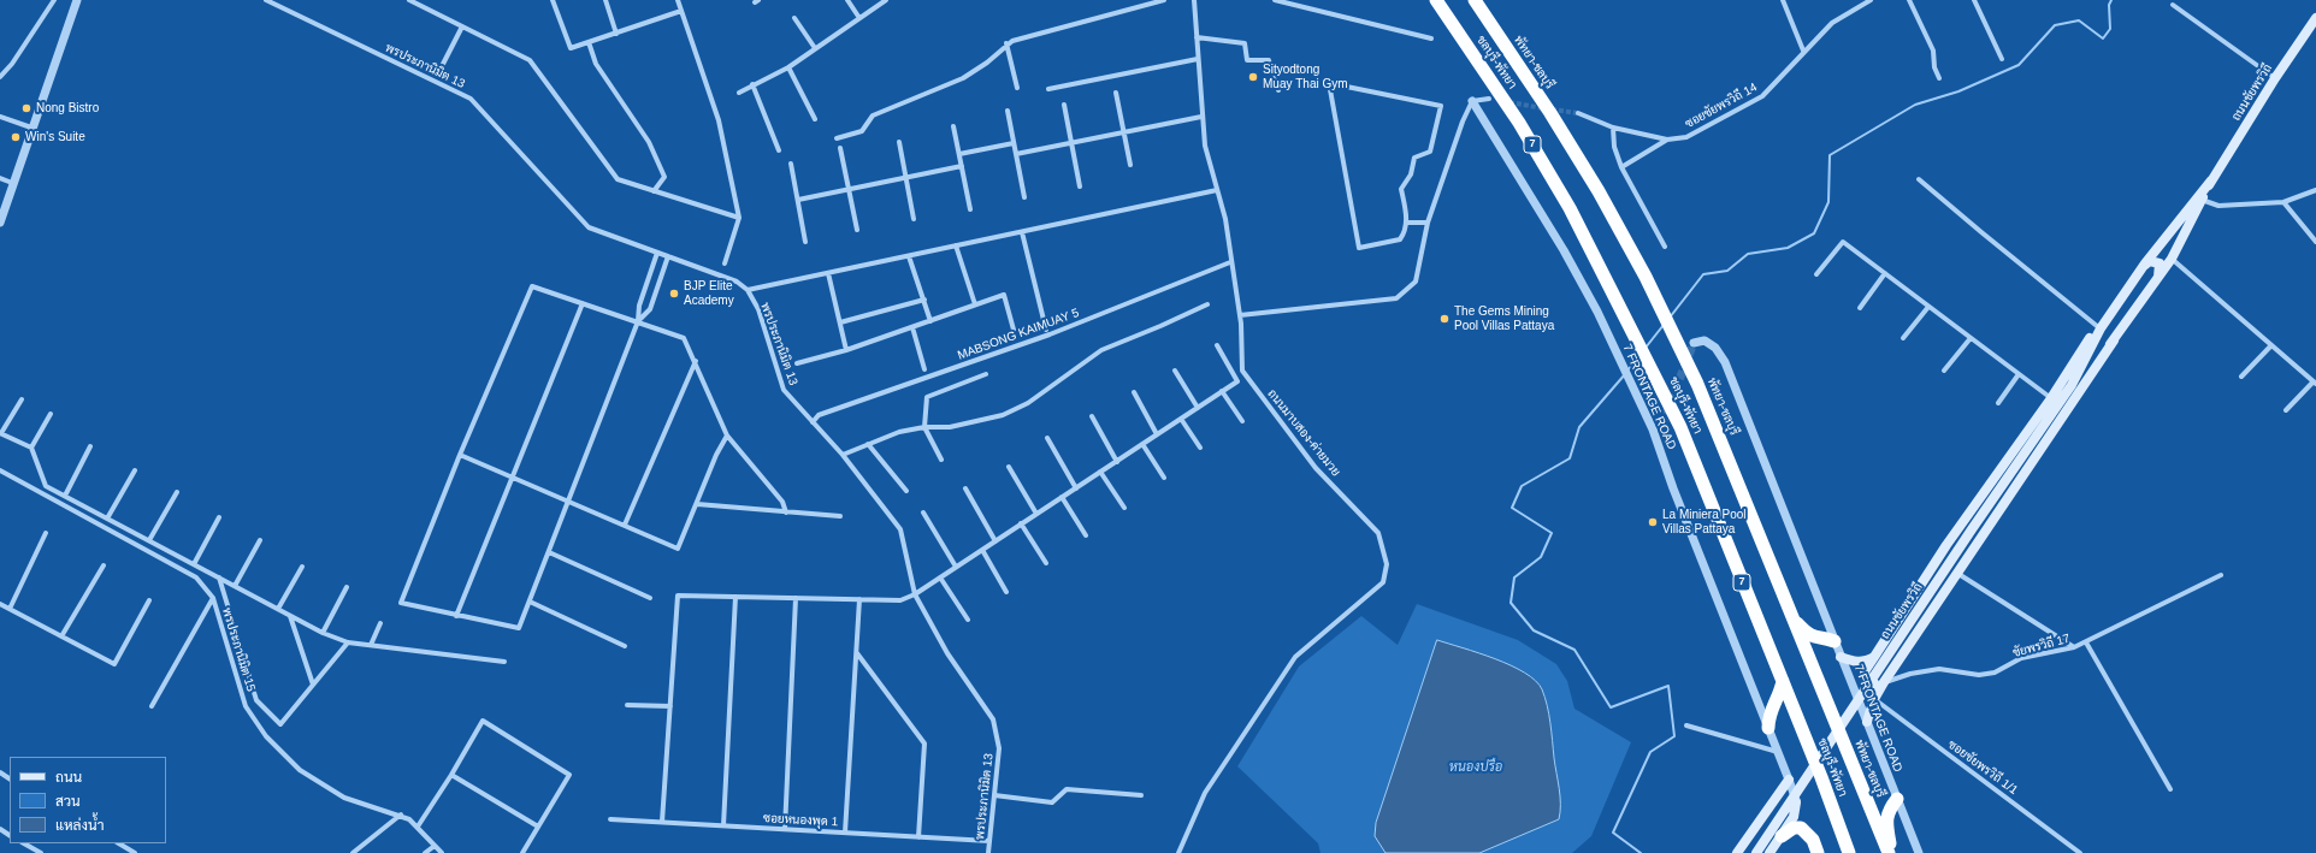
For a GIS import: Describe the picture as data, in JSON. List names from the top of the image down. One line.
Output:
{"streets":{"highway":["ชลบุรี-พัทยา","พัทยา-ชลบุรี","7"],"main road":["ถนนชัยพรวิถี"],"street":["พรประภานิมิต 13","ซอยชัยพรวิถี 14","MABSONG KAIMUAY 5","7 FRONTAGE ROAD","ถนนมาบสอง-ค่ายมวย","ชัยพรวิถี 17","พรประภานิมิต 15","ซอยชัยพรวิถี 1/1","ซอยหนองพุด 1"]},"crossings":[["พรประภานิมิต 13","MABSONG KAIMUAY 5"],["พรประภานิมิต 13","ซอยหนองพุด 1"],["ถนนชัยพรวิถี","7 FRONTAGE ROAD"],["ถนนชัยพรวิถี","ชัยพรวิถี 17"],["ถนนชัยพรวิถี","ซอยชัยพรวิถี 1/1"],["MABSONG KAIMUAY 5","ถนนมาบสอง-ค่ายมวย"]],"water":["หนองปรือ"],"places":["Sityodtong Muay Thai Gym","Nong Bistro","Win's Suite","BJP Elite Academy","The Gems Mining Pool Villas Pattaya","La Miniera Pool Villas Pattaya"],"legend":["ถนน","สวน","แหล่งน้ำ"]}
